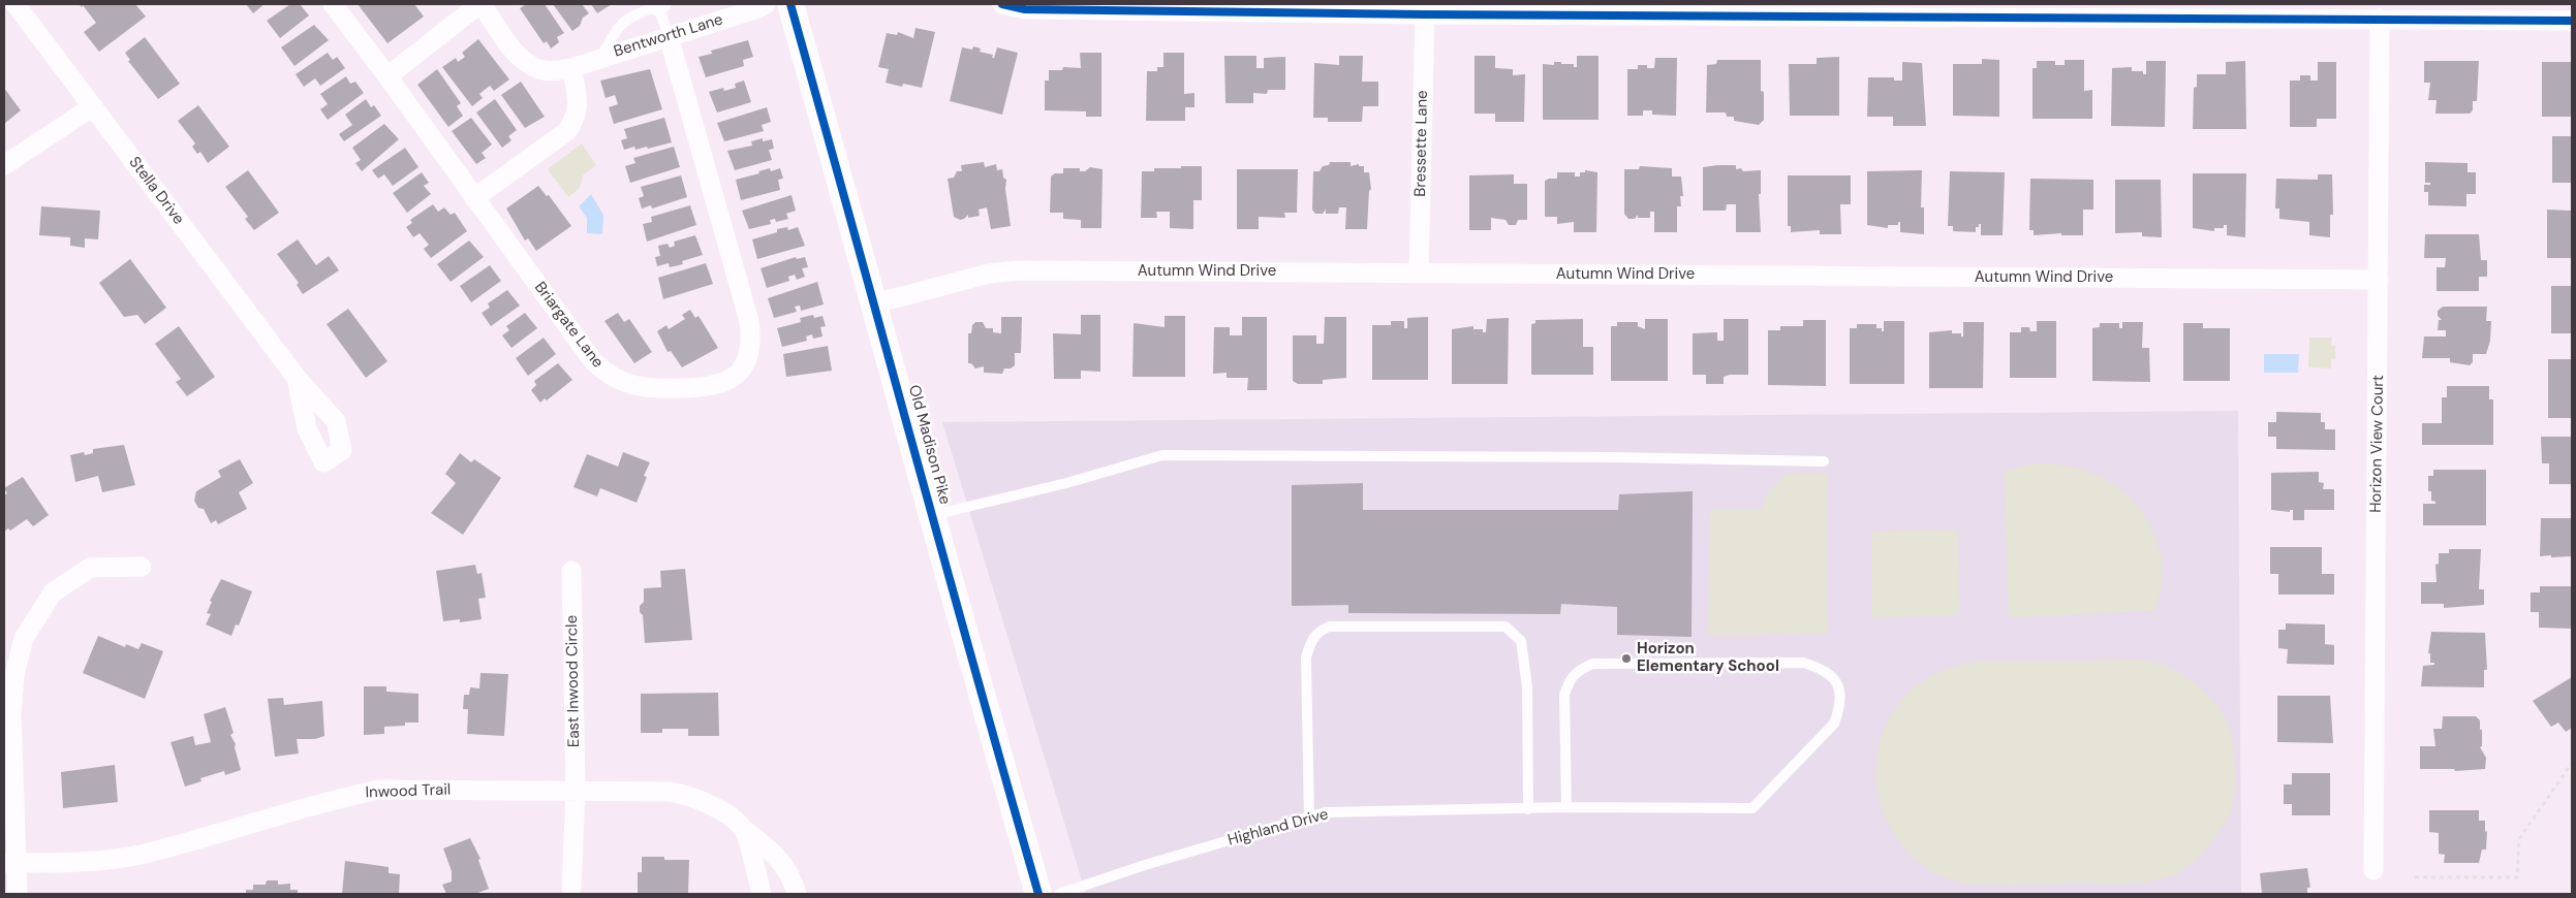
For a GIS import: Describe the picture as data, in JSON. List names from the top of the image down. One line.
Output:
{"streets":{"main road":["Old Madison Pike"],"street":["Bentworth Lane","Bressette Lane","Stella Drive","Autumn Wind Drive","Briargate Lane","Horizon View Court","East Inwood Circle","Inwood Trail"],"lane":["Highland Drive"]},"crossings":[["Bentworth Lane","Briargate Lane"],["Bressette Lane","Autumn Wind Drive"],["Autumn Wind Drive","Horizon View Court"],["Autumn Wind Drive","Old Madison Pike"],["East Inwood Circle","Inwood Trail"]],"places":["Horizon Elementary School"]}
